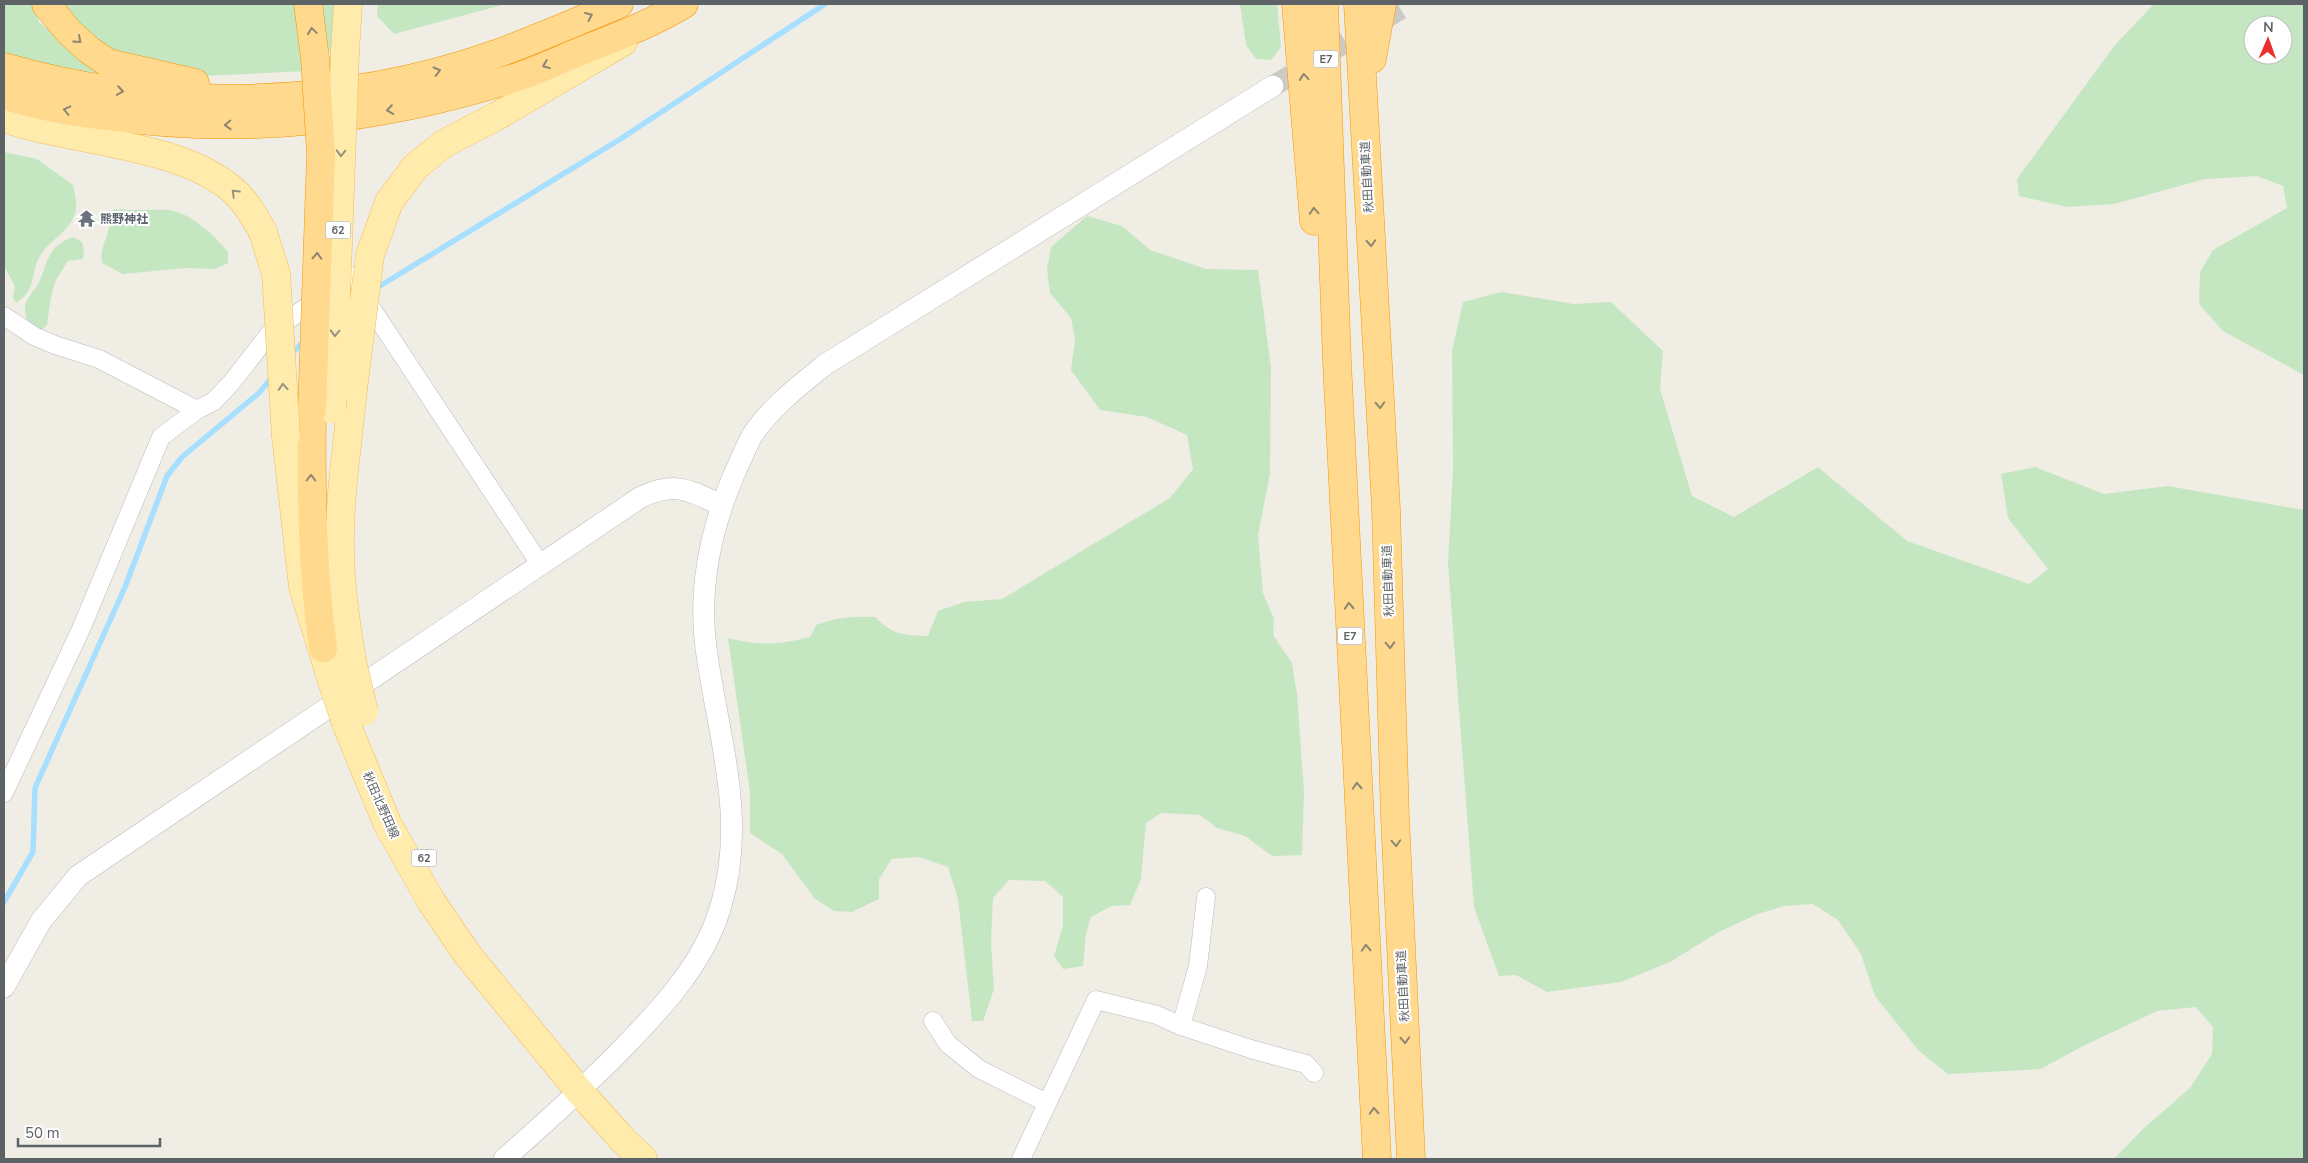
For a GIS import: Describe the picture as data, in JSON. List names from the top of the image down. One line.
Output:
{"streets":{"highway":["E7","秋田自動車道"],"main road":["62","秋田北野田線"]},"crossings":[["62","秋田北野田線"]],"places":{"temple":["熊野神社"]},"scale_bar":"50 m","north":"top"}
